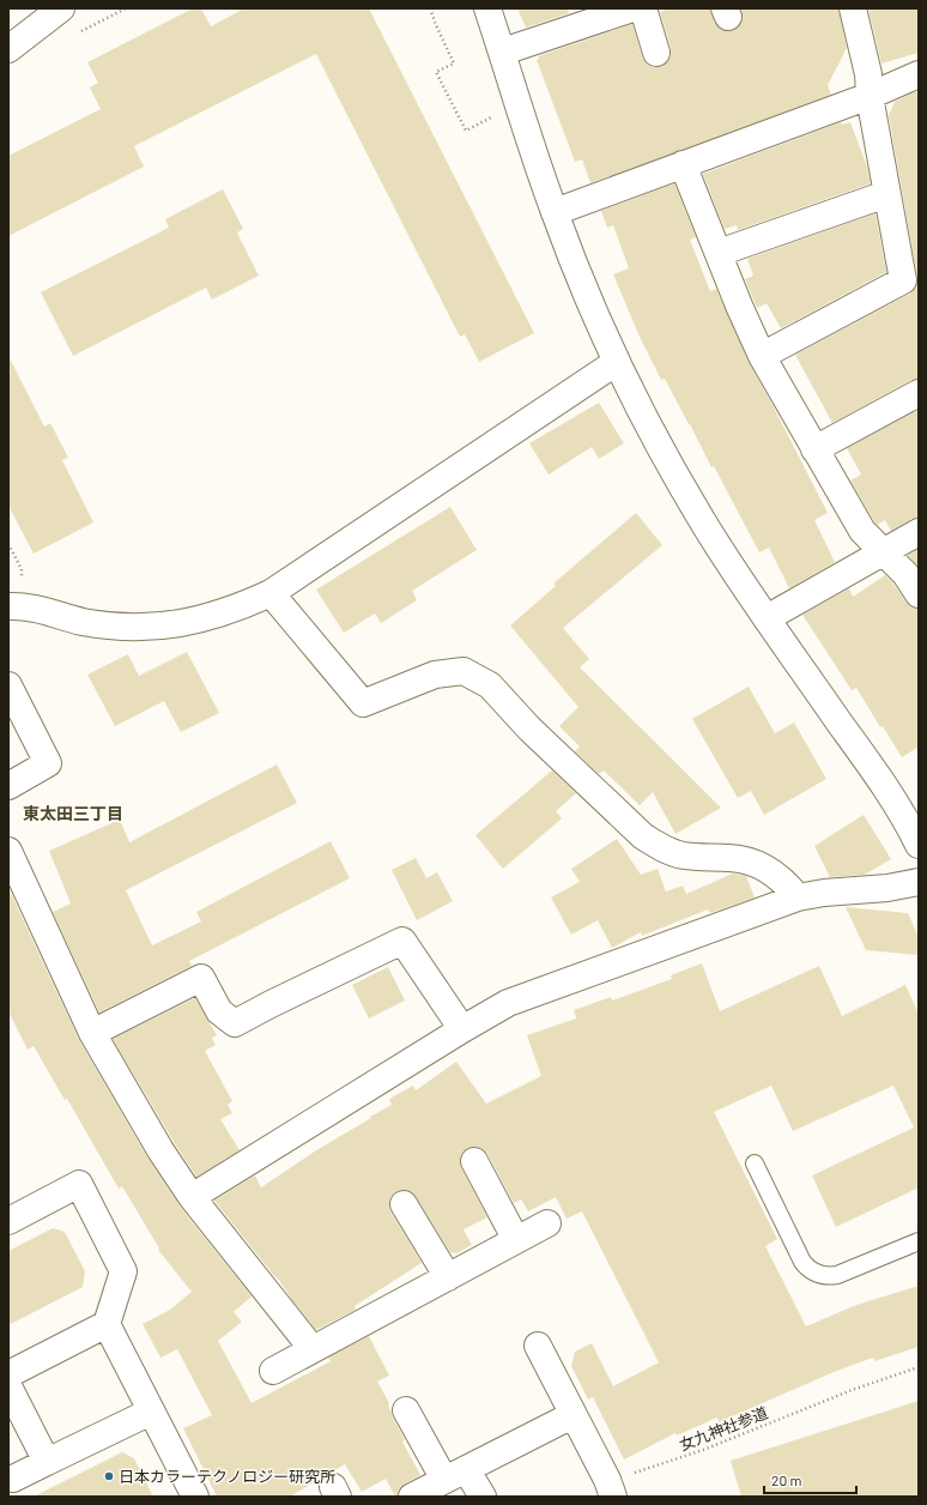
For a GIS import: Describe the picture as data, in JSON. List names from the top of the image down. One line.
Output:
{"streets":{"path":["女九神社参道"]},"districts":["東太田三丁目"],"places":["日本カラーテクノロジー研究所"],"scale_bar":"20 m"}
